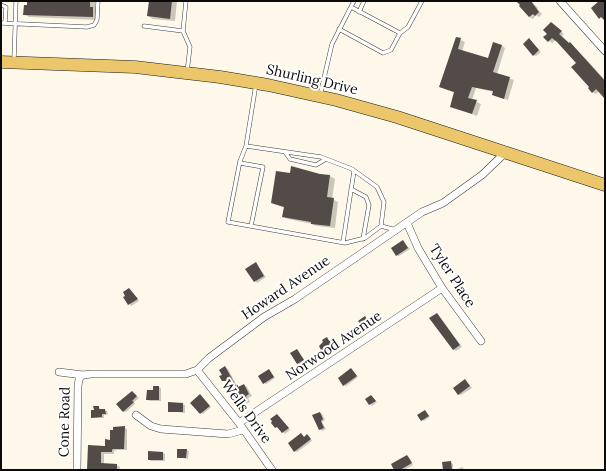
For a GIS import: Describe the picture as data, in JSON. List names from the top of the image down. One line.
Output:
{"streets":{"main road":["Shurling Drive"],"street":["Tyler Place","Howard Avenue","Norwood Avenue","Wells Drive","Cone Road"]},"crossings":[["Shurling Drive","Howard Avenue"],["Tyler Place","Howard Avenue"],["Tyler Place","Norwood Avenue"],["Howard Avenue","Wells Drive"],["Norwood Avenue","Wells Drive"]]}
